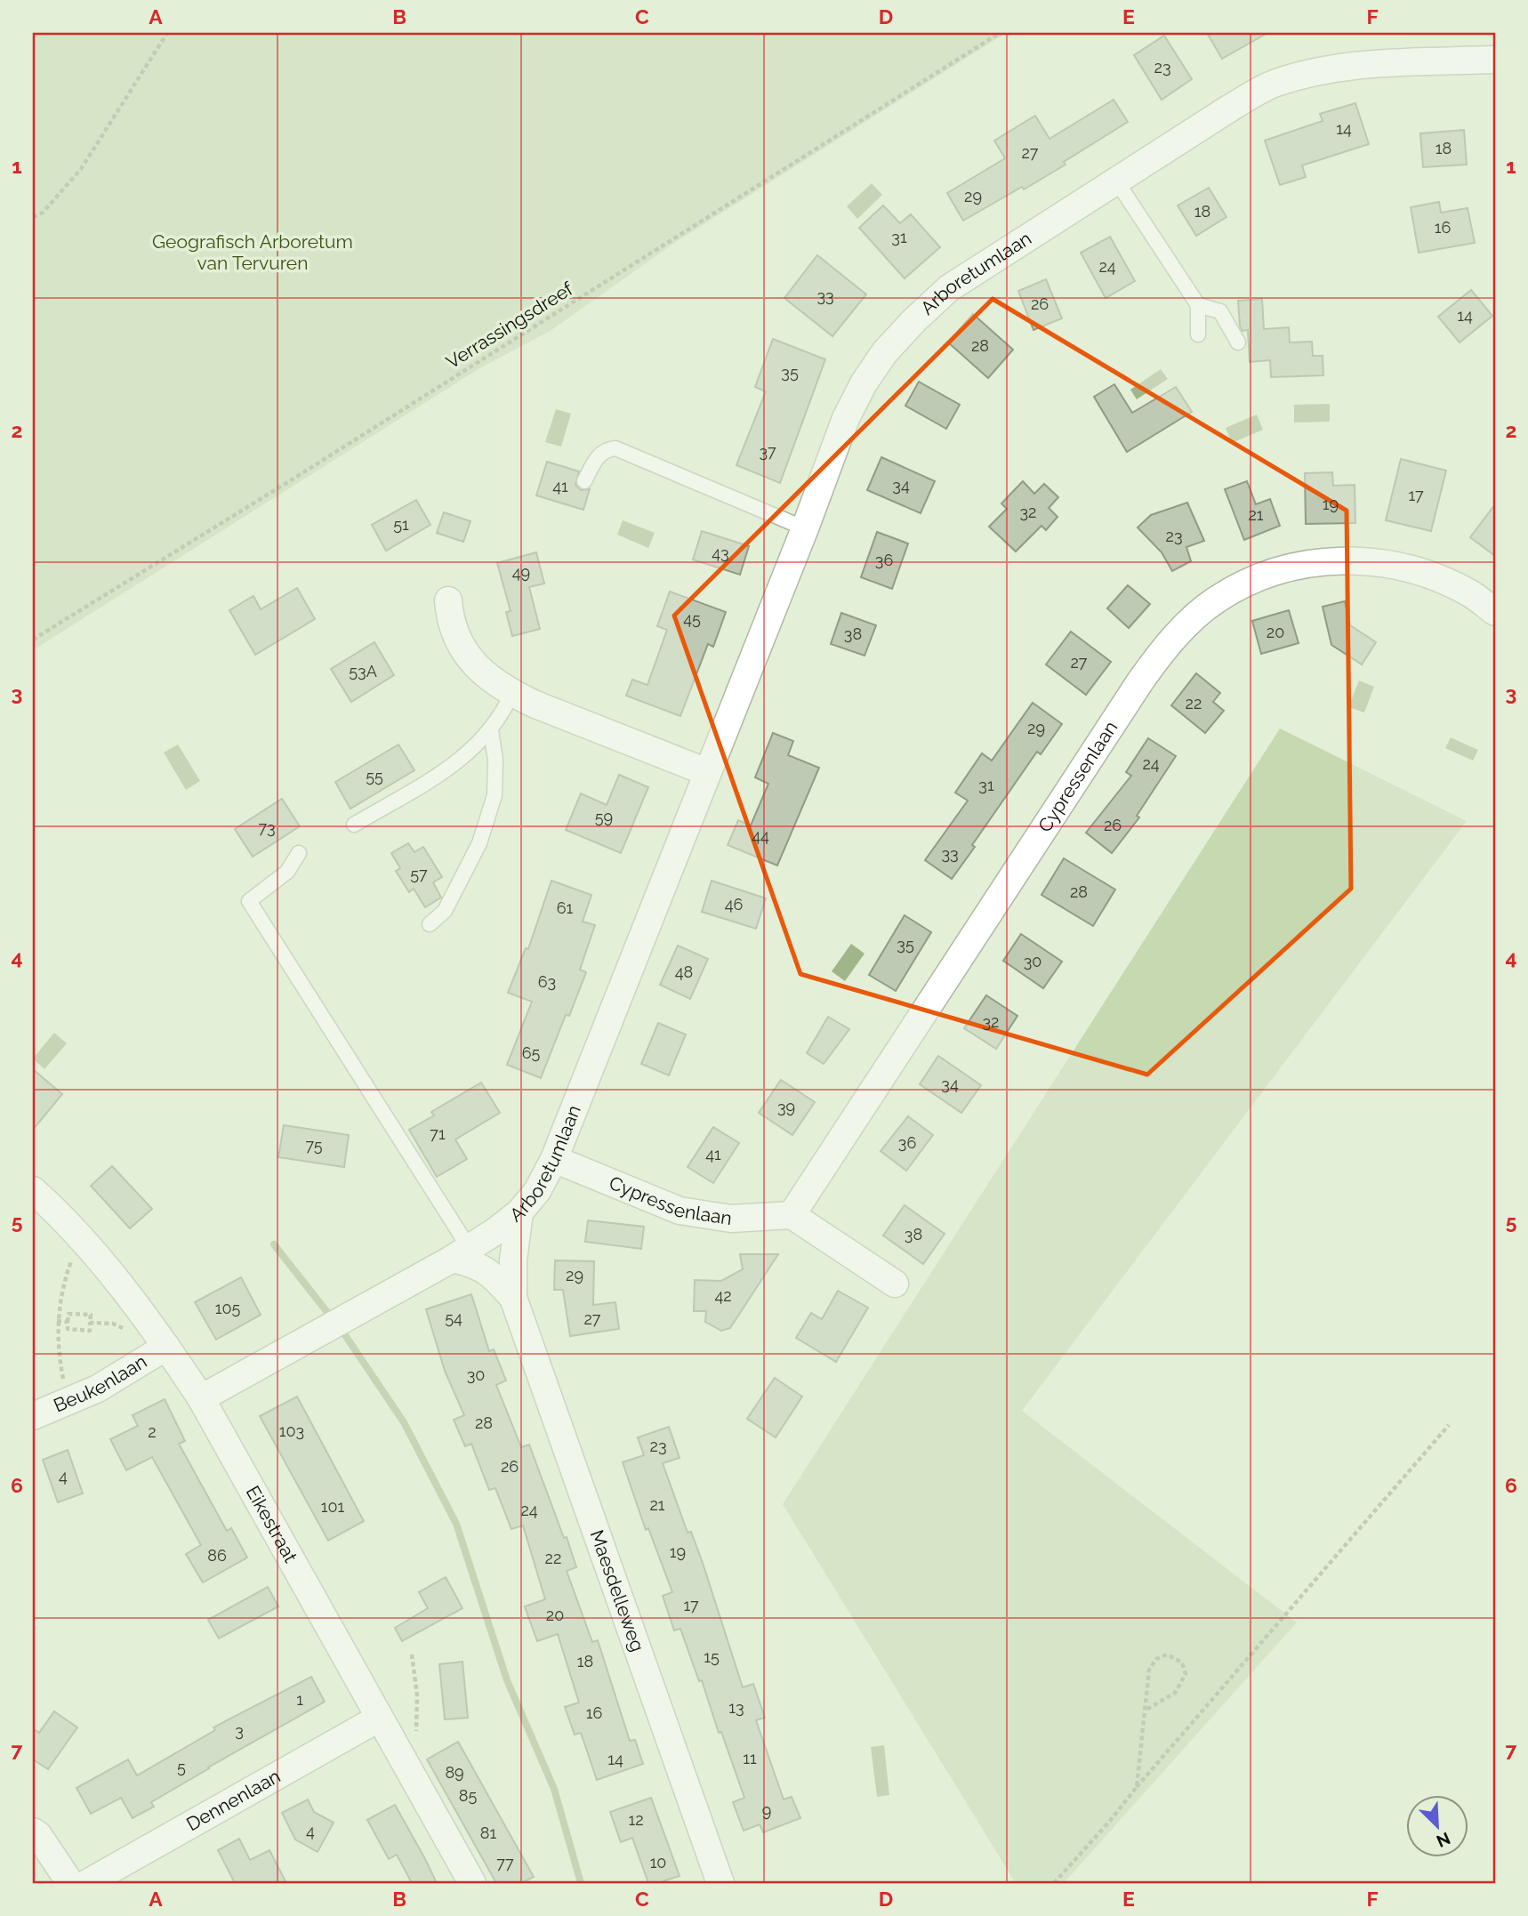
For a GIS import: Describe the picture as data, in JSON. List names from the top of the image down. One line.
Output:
{"streets":{"street":["Arboretumlaan","Cypressenlaan","Beukenlaan","Eikestraat","Maesdelleweg","Dennenlaan"],"path":["Verrassingsdreef"]},"crossings":[["Arboretumlaan","Cypressenlaan"],["Arboretumlaan","Eikestraat"],["Arboretumlaan","Maesdelleweg"],["Beukenlaan","Eikestraat"],["Eikestraat","Dennenlaan"]],"parks":["Geografisch Arboretum van Tervuren"],"house_numbers":["23","14","18","27","29","18","16","31","24","33","26","14","28","35","37","34","41","17","19","32","21","51","23","43","36","49","45","20","38","27","53A","22","29","24","55","31","59","26","73","44","33","57","28","46","61","35","30","48","63","32","65","34","39","71","36","75","41","38","29","42","105","54","27","30","28","103","2","23","26","4","21","101","24","19","86","22","17","20","15","18","1","13","16","3","11","14","5","89","85","9","12","4","81","10","77"],"north":"bottom right","grid":{"columns":["A","B","C","D","E","F"],"rows":["1","2","3","4","5","6","7"]}}
